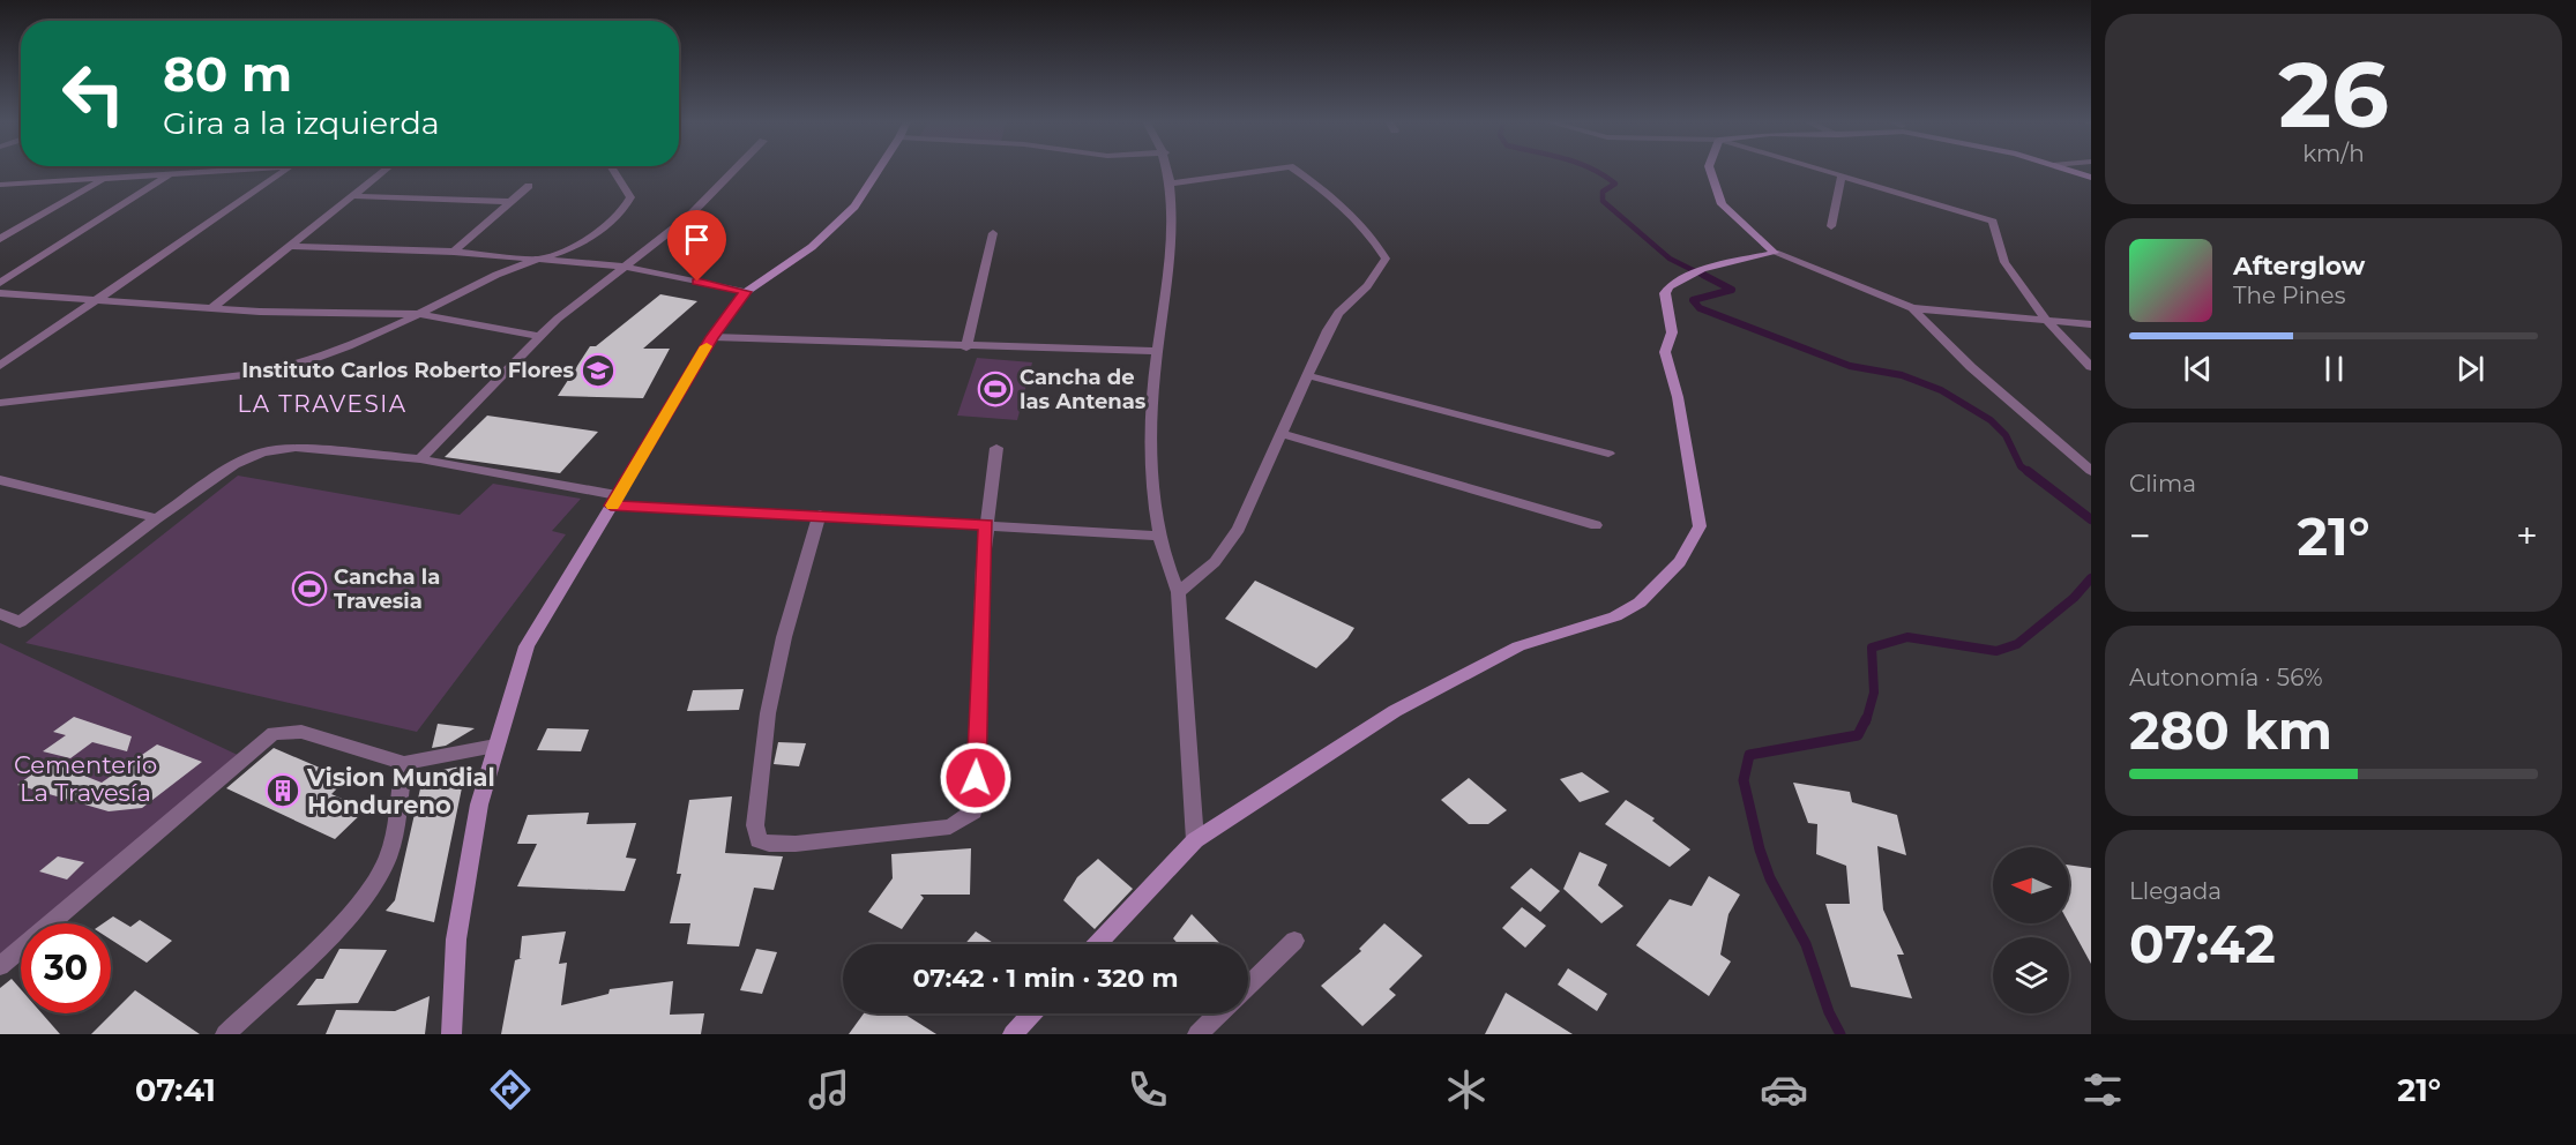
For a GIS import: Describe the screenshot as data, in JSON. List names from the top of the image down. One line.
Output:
{"districts":["LA TRAVESIA"],"parks":["Cementerio La Travesía"],"places":{"school or university":["Instituto Carlos Roberto Flores"],"sports":["Cancha de las Antenas","Cancha la Travesia"],"building":["Vision Mundial Hondureno"]},"north":"left","page":{"tile":[["26","km/h"],"Clima",["Autonomía · 56%","280 km"],["Llegada","07:42"]],"turn":["80 m","Gira a la izquierda"],"song":["Afterglow","The Pines"],"heat":["−","21°","+"],"limit":"30","trip":"07:42 · 1 min · 320 m","tabs":["07:41","21°"]}}
